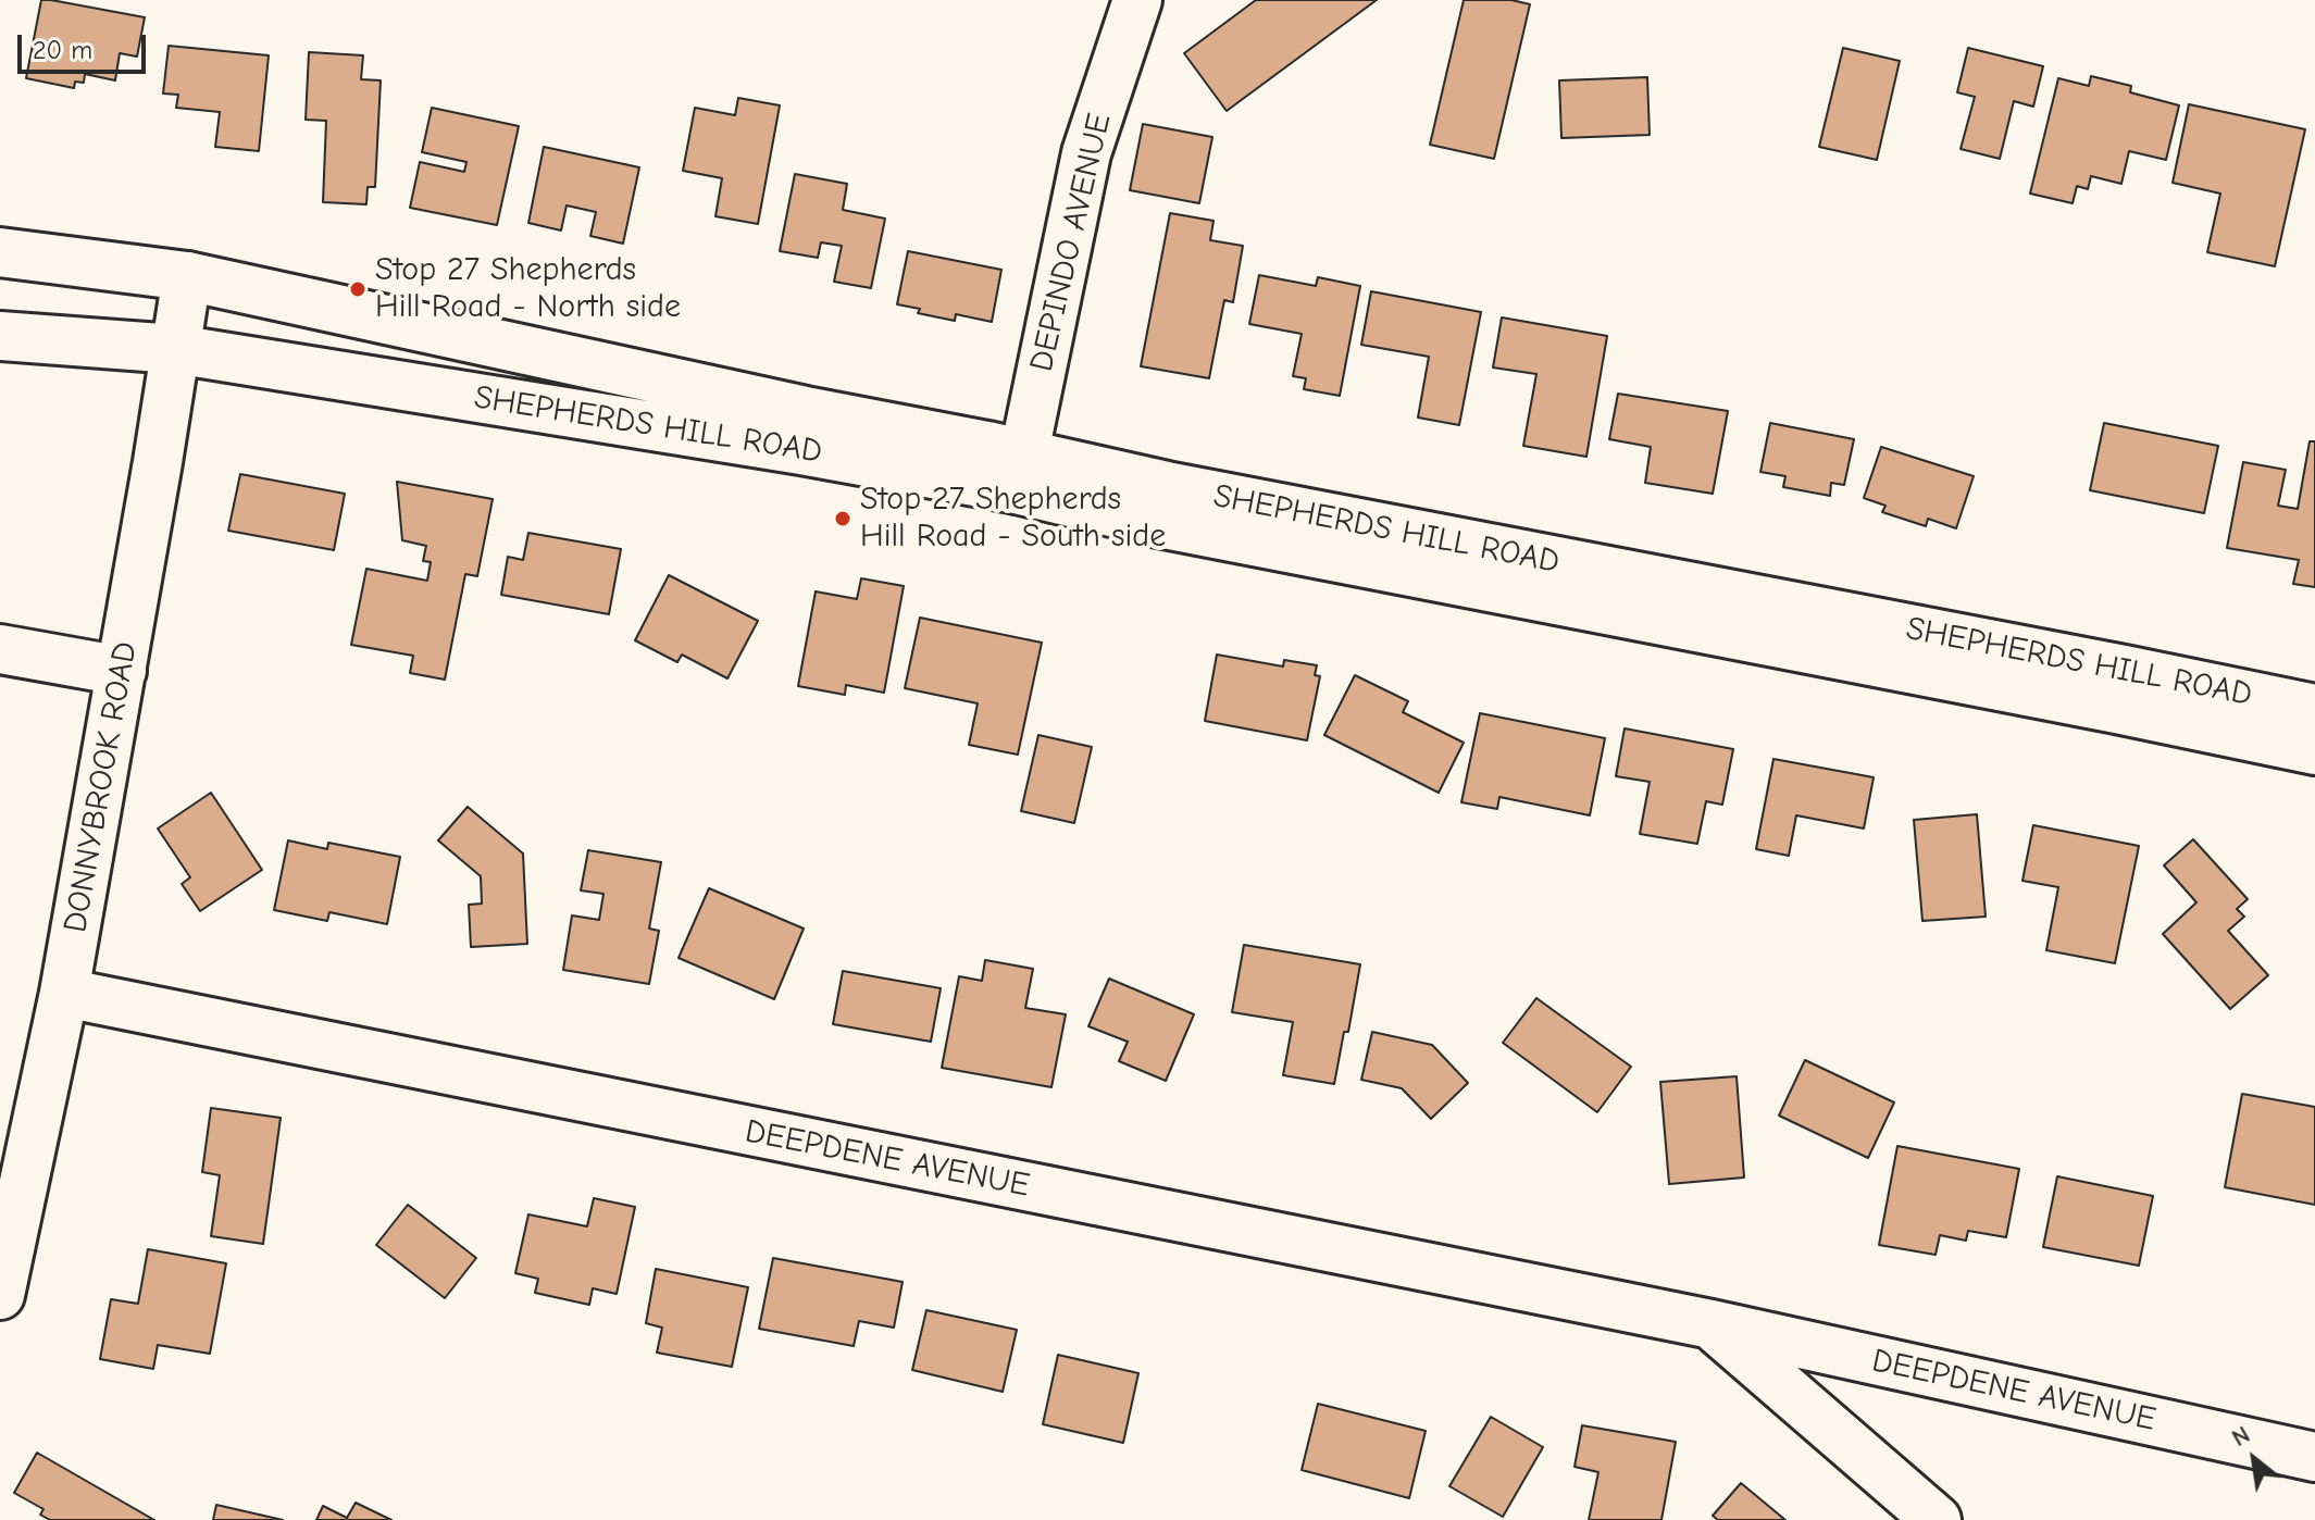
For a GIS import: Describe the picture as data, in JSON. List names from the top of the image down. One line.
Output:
{"streets":{"main road":["DEPINDO AVENUE","SHEPHERDS HILL ROAD","DONNYBROOK ROAD","DEEPDENE AVENUE"]},"crossings":[["DEPINDO AVENUE","SHEPHERDS HILL ROAD"],["SHEPHERDS HILL ROAD","DONNYBROOK ROAD"],["DONNYBROOK ROAD","DEEPDENE AVENUE"]],"places":["Stop 27 Shepherds Hill Road - North side","Stop 27 Shepherds Hill Road - South side"],"scale_bar":"20 m","north":"top left"}
